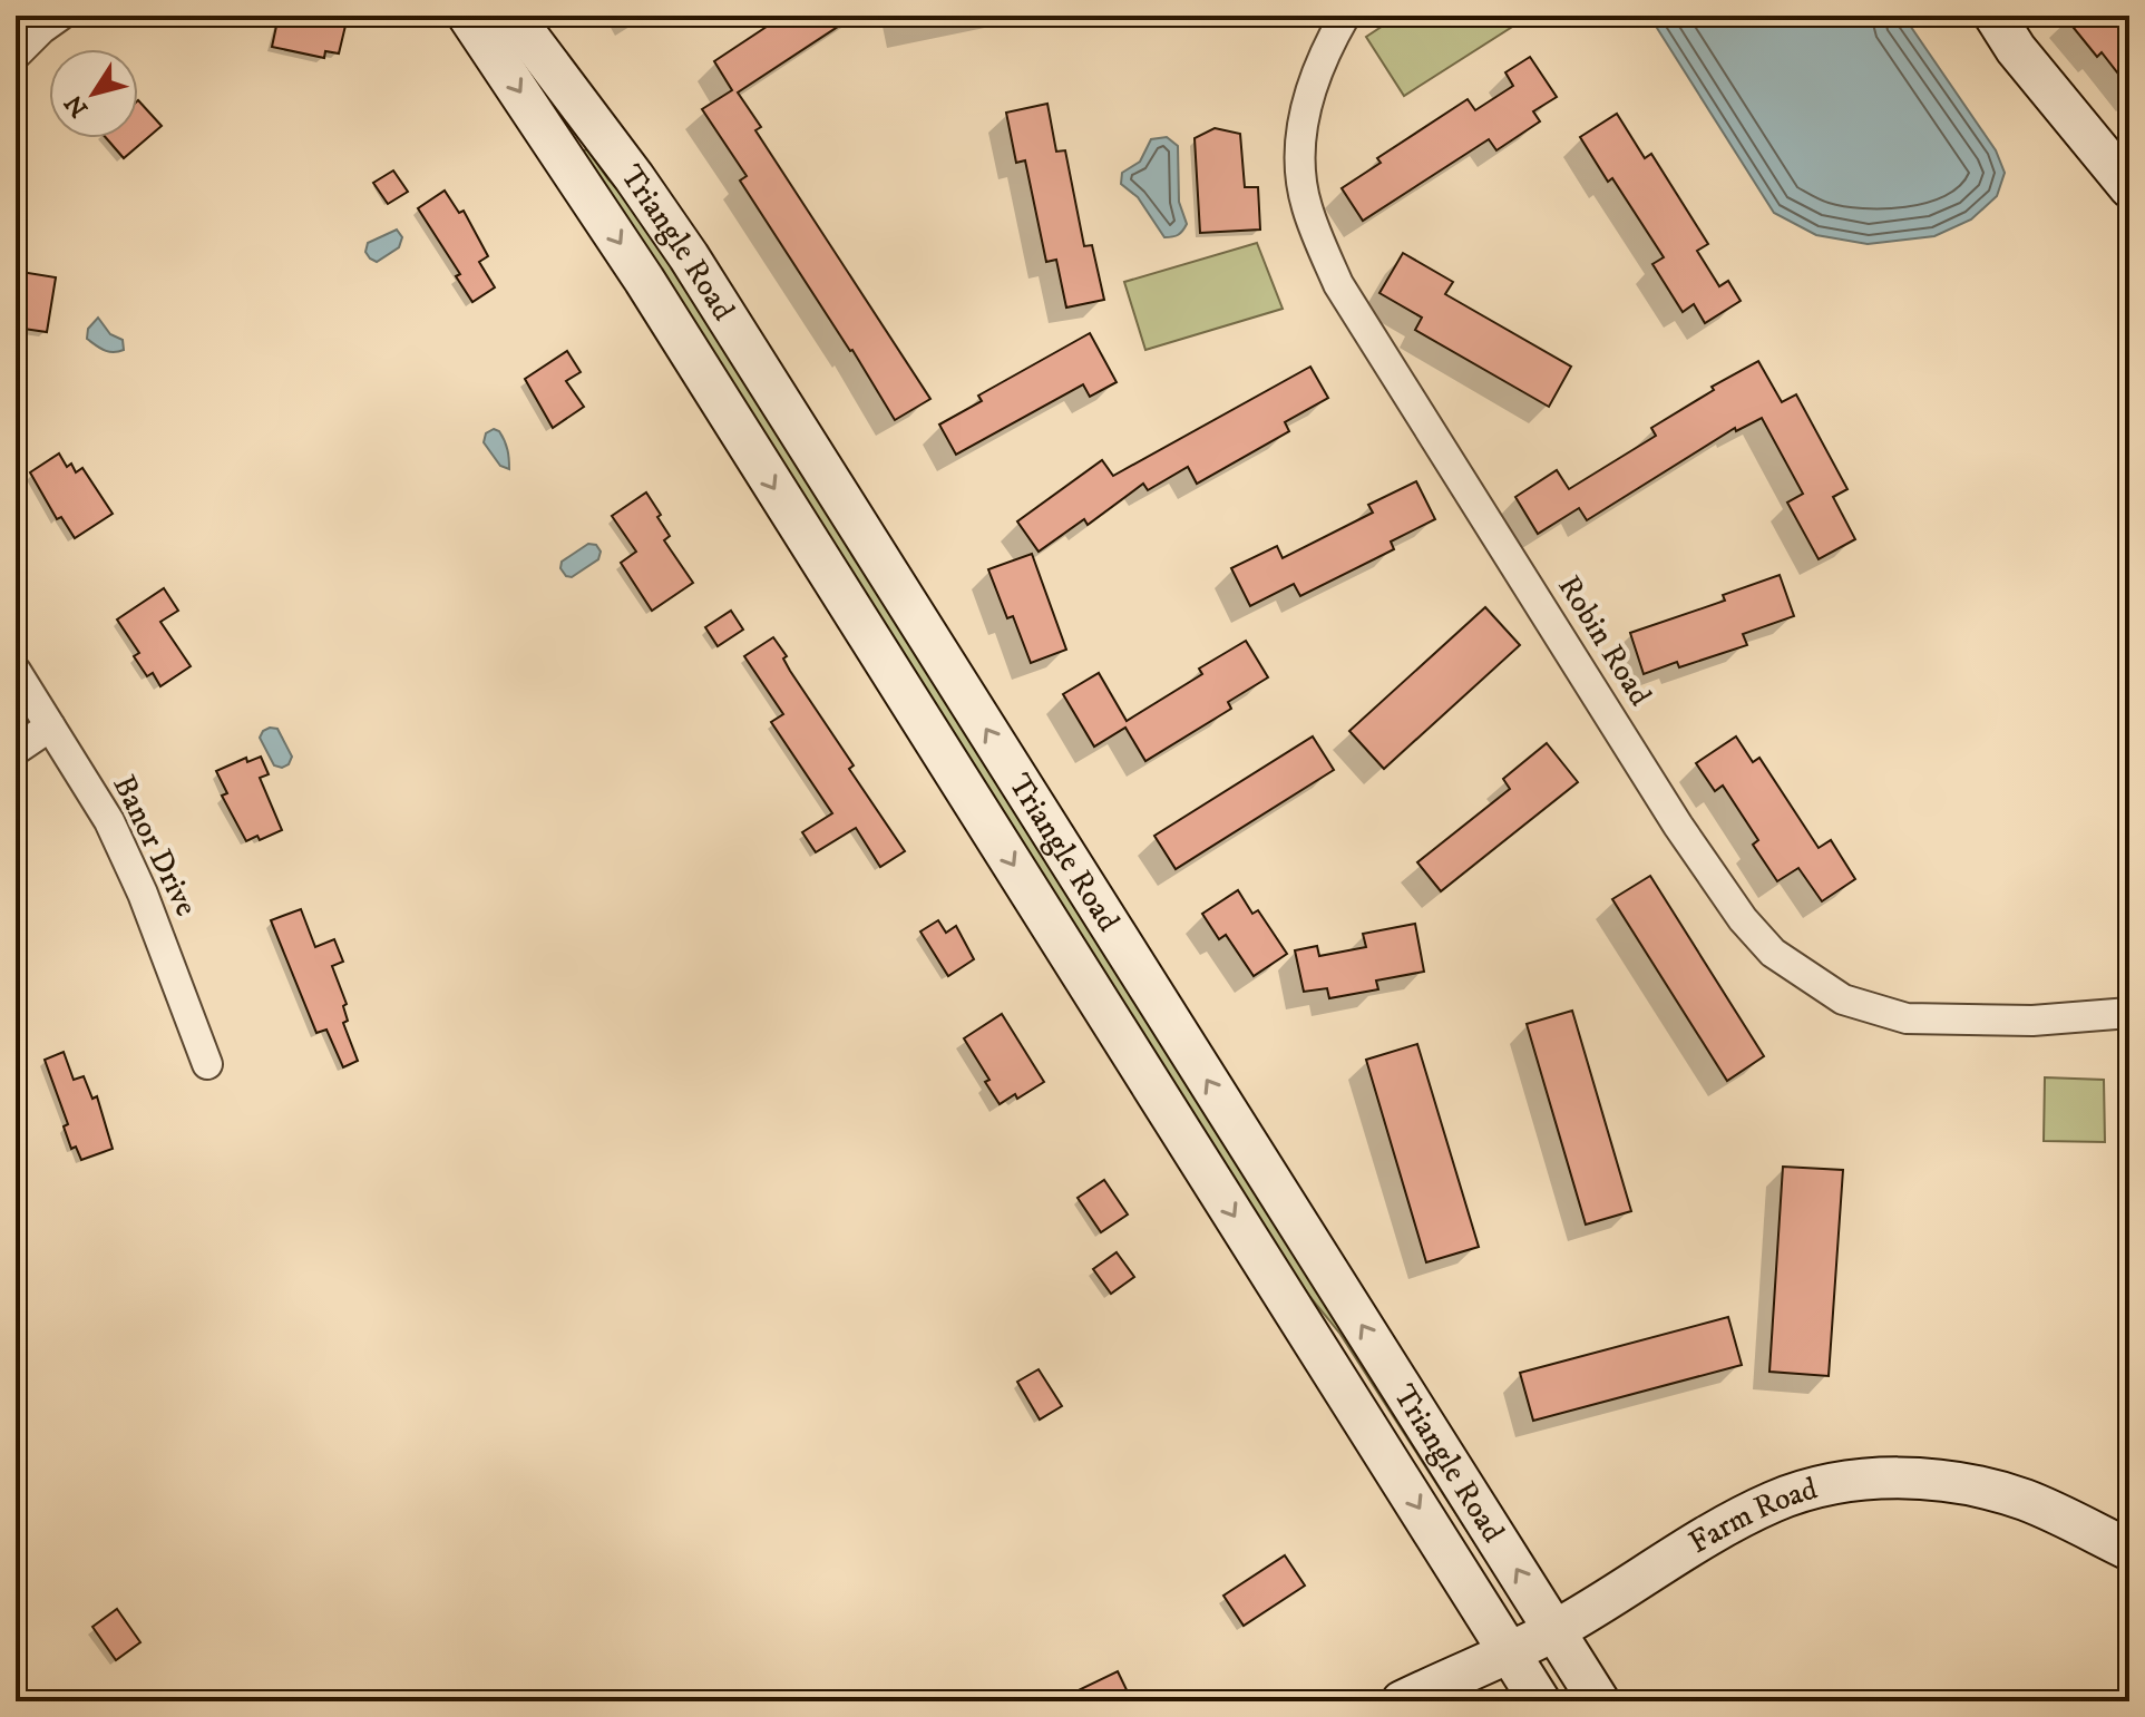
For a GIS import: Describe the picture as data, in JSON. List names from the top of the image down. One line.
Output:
{"streets":{"street":["Triangle Road","Robin Road","Banor Drive","Farm Road"]},"crossings":[["Triangle Road","Farm Road"]],"north":"bottom left"}
